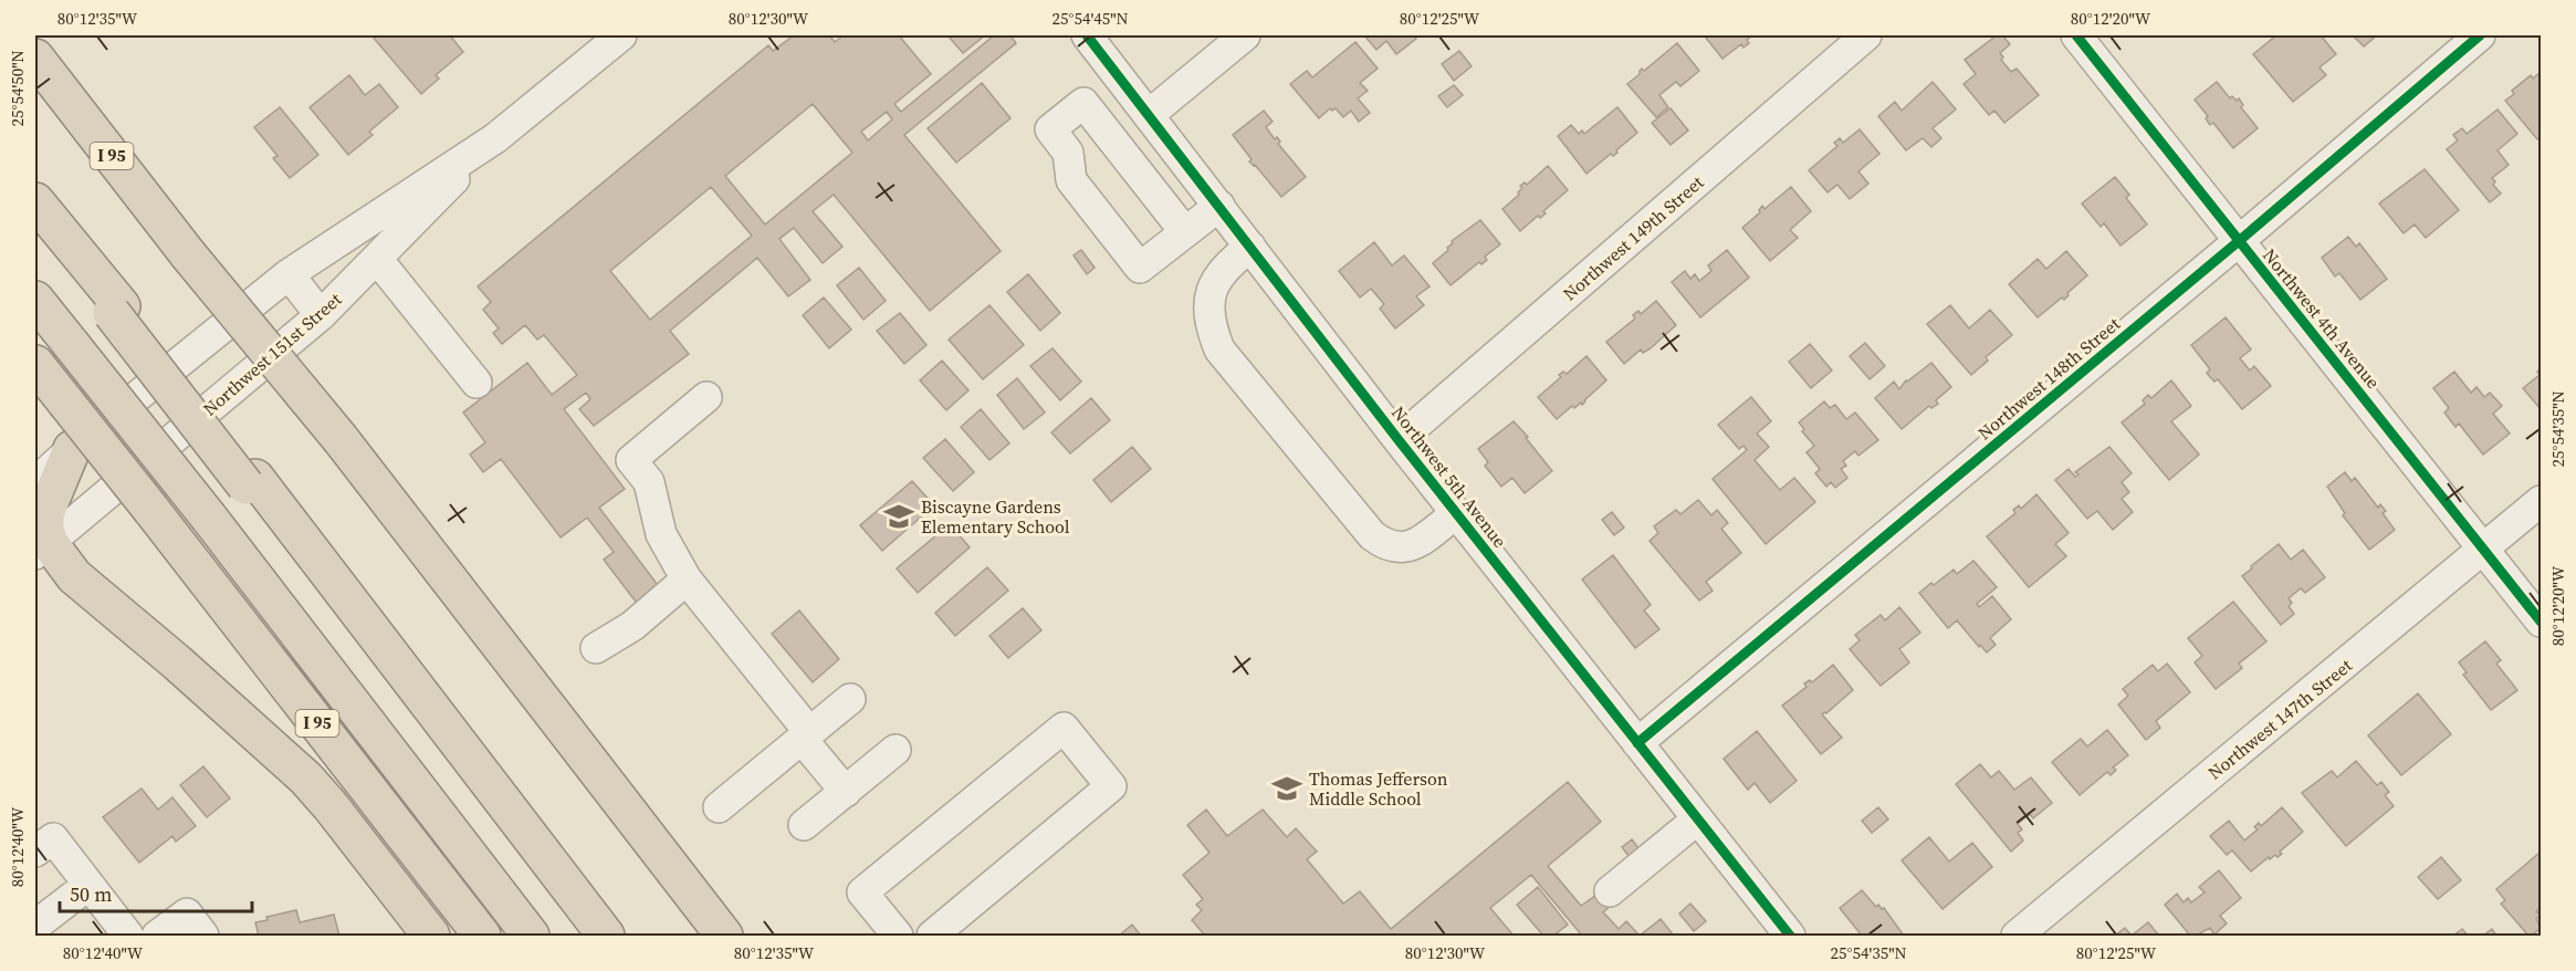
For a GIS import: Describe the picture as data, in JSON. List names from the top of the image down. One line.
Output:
{"streets":{"highway":["I 95"],"street":["Northwest 149th Street","Northwest 4th Avenue","Northwest 151st Street","Northwest 148th Street","Northwest 5th Avenue","Northwest 147th Street"]},"crossings":[["Northwest 149th Street","Northwest 5th Avenue"],["Northwest 4th Avenue","Northwest 148th Street"],["Northwest 4th Avenue","Northwest 147th Street"],["Northwest 148th Street","Northwest 5th Avenue"]],"places":{"school or university":["Biscayne Gardens Elementary School","Thomas Jefferson Middle School"]},"scale_bar":"50 m","coordinates":["80°12'35\"W","80°12'30\"W","25°54'45\"N","80°12'25\"W","80°12'20\"W","25°54'50\"N","25°54'35\"N","80°12'40\"W"]}
